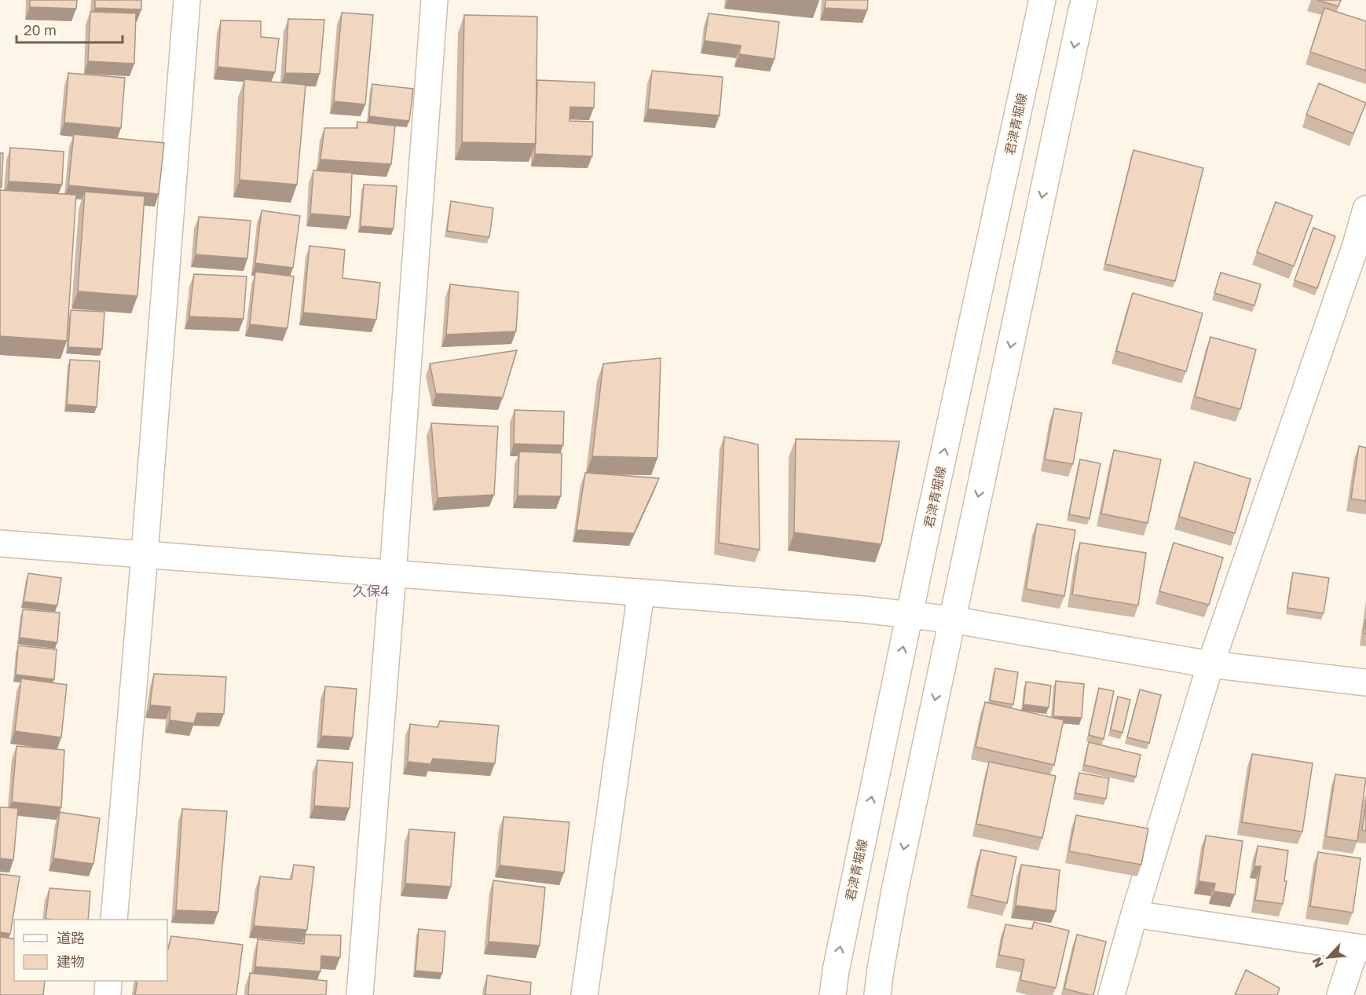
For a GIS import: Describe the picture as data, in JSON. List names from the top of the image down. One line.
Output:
{"streets":{"street":["君津青堀線"]},"districts":["久保4"],"legend":["道路","建物"],"scale_bar":"20 m","north":"bottom left"}
